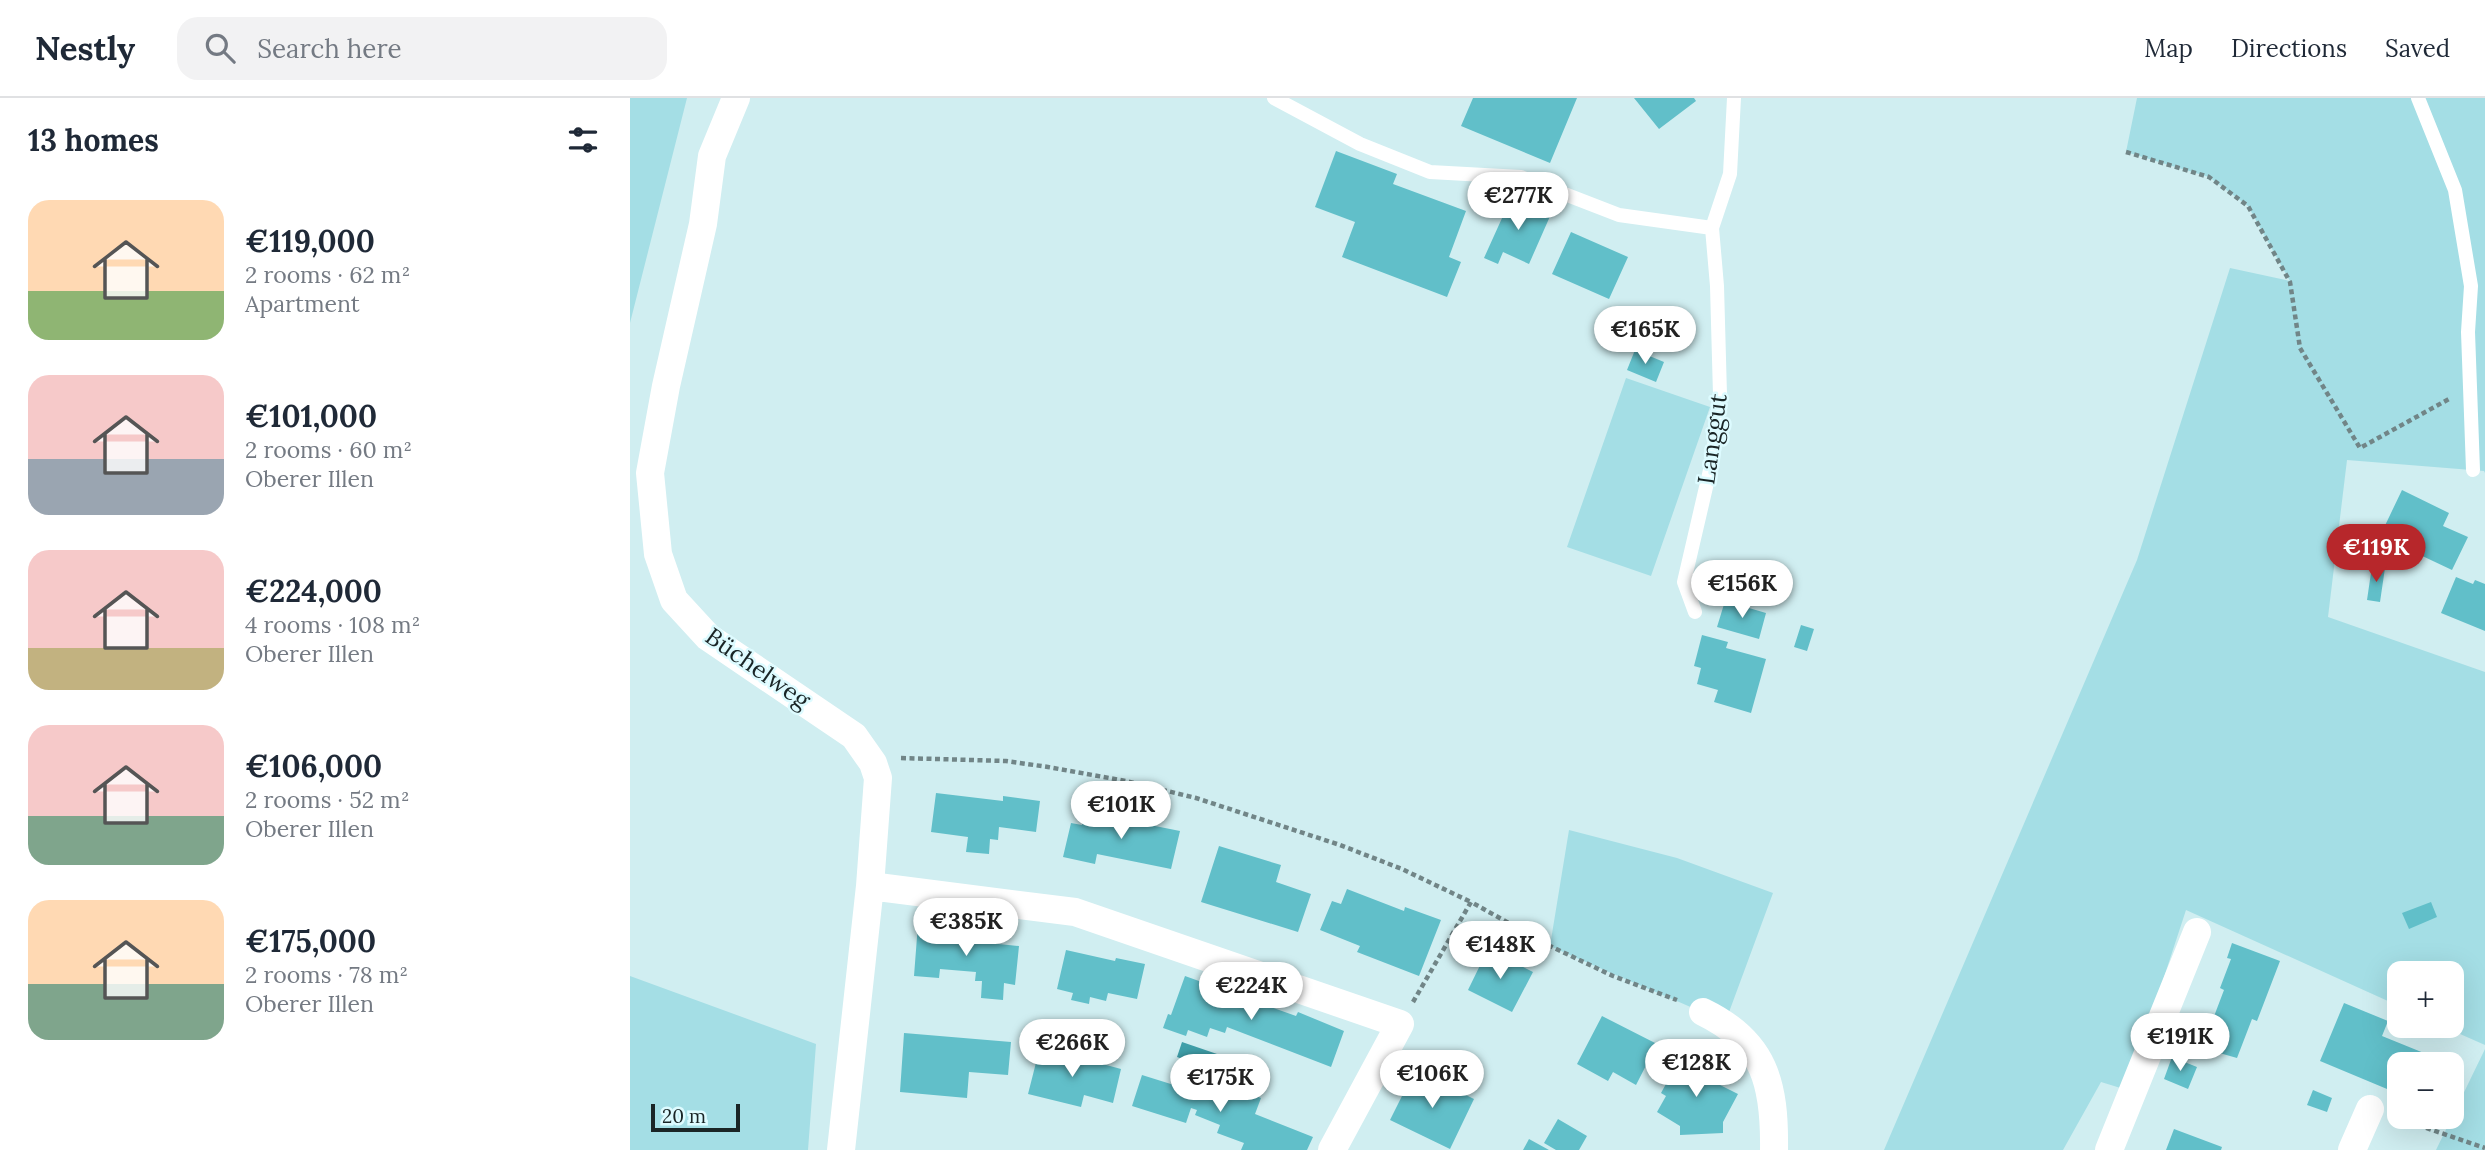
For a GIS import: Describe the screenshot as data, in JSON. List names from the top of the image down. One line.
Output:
{"streets":{"street":["Büchelweg"],"lane":["Langgut"]},"scale_bar":"20 m","page":{"header":"Nestly","search":"Search here","nav":["Map","Directions","Saved"],"heading":"13 homes","price":["€277K","€165K","€119K","€156K","€101K","€385K","€148K","€224K","€191K","€266K","€128K","€106K","€175K"],"list":[{"name":"€119,000","note":"2 rooms · 62 m² · Apartment"},{"name":"€101,000","note":"2 rooms · 60 m² · Oberer Illen"},{"name":"€224,000","note":"4 rooms · 108 m² · Oberer Illen"},{"name":"€106,000","note":"2 rooms · 52 m² · Oberer Illen"},{"name":"€175,000","note":"2 rooms · 78 m² · Oberer Illen"}],"map_buttons":["+","−"],"scale":"20 m"}}
